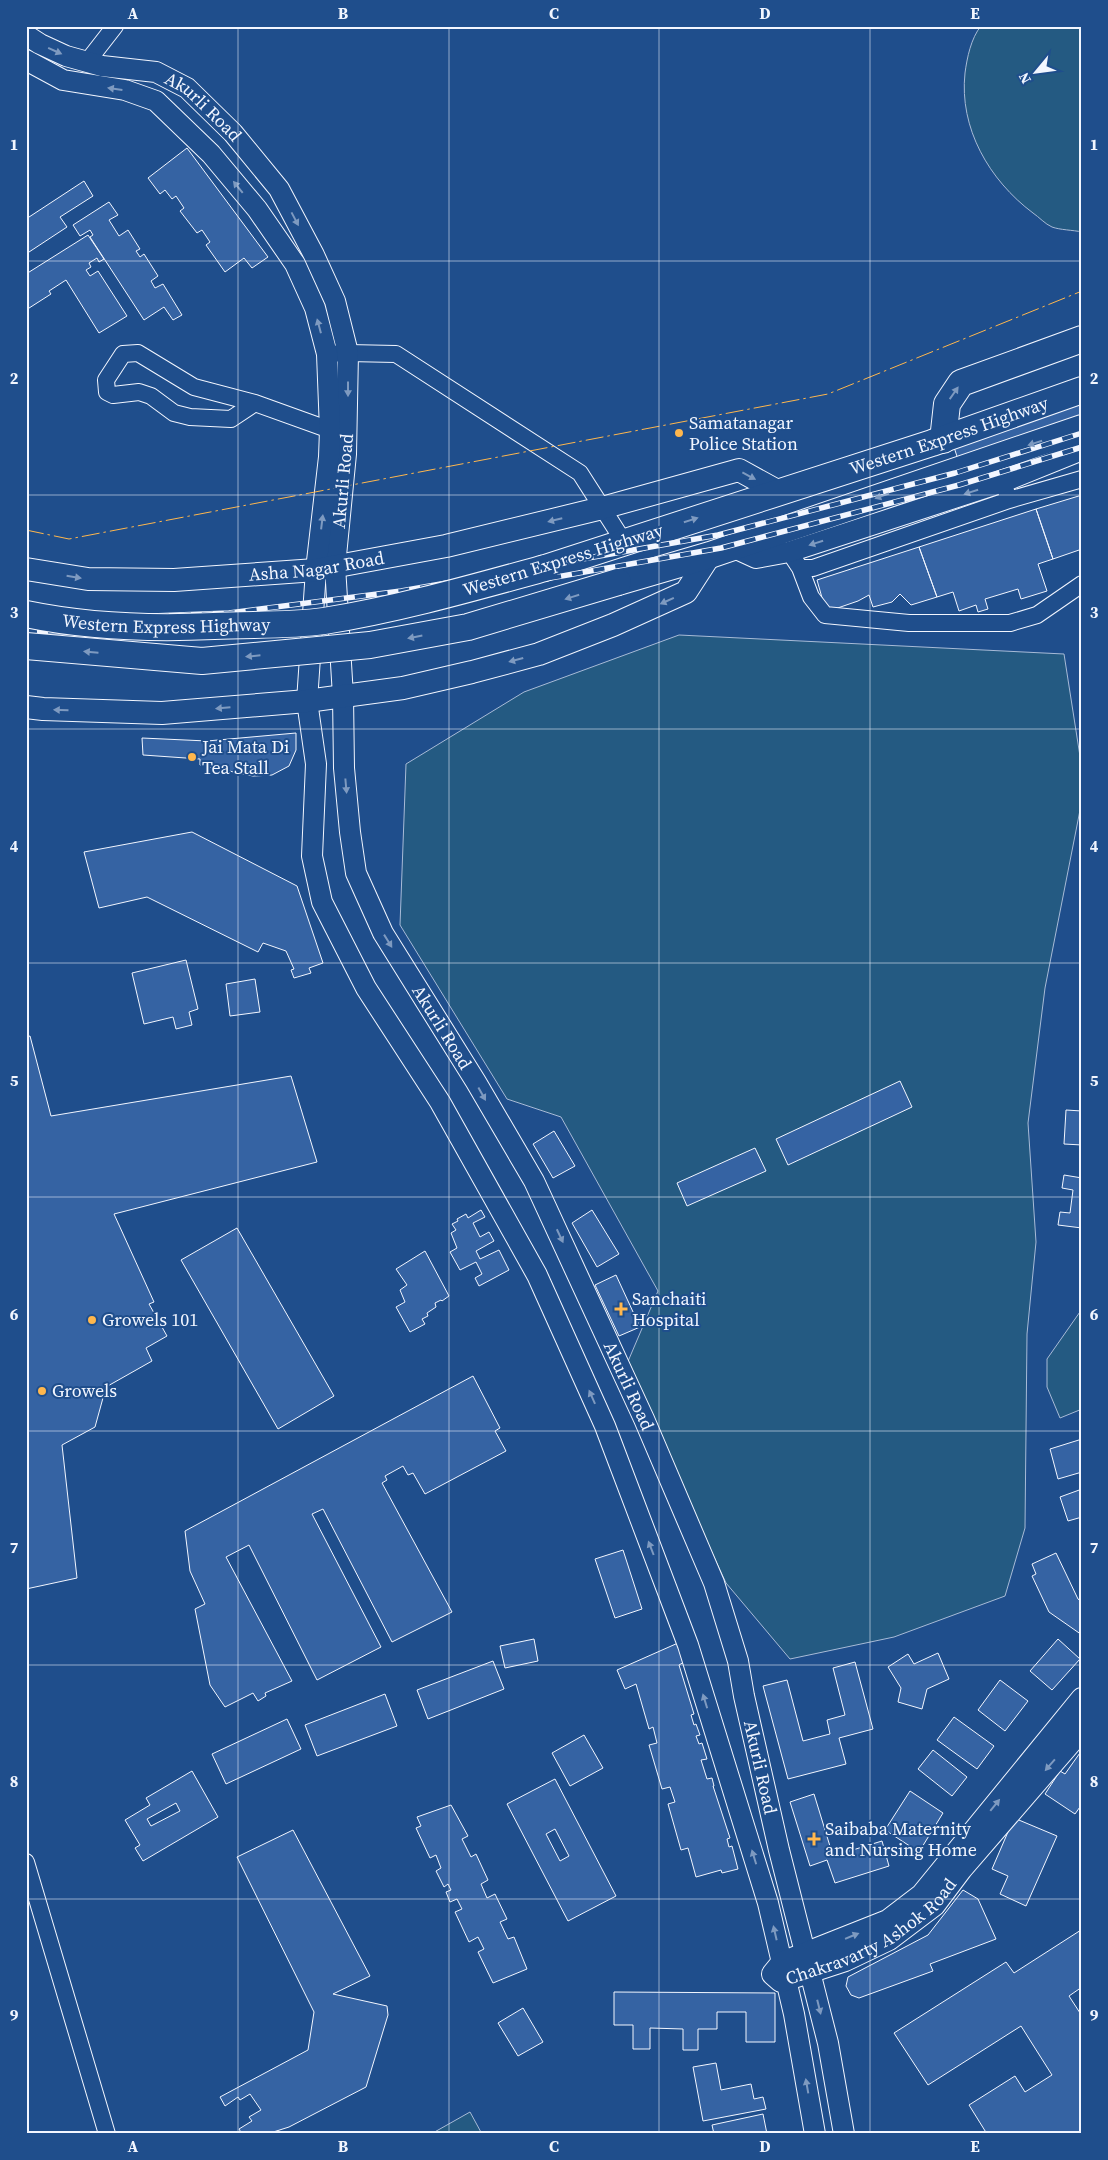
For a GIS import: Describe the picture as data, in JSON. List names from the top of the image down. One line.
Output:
{"streets":{"highway":["Western Express Highway"],"main road":["Asha Nagar Road","Chakravarty Ashok Road"],"street":["Akurli Road"]},"crossings":[["Akurli Road","Asha Nagar Road"],["Akurli Road","Chakravarty Ashok Road"],["Western Express Highway","Asha Nagar Road"]],"places":{"other":["Samatanagar Police Station","Jai Mata Di Tea Stall","Growels 101","Growels"],"health":["Sanchaiti Hospital","Saibaba Maternity and Nursing Home"]},"north":"bottom left","grid":{"columns":["A","B","C","D","E"],"rows":["1","2","3","4","5","6","7","8","9"]}}
